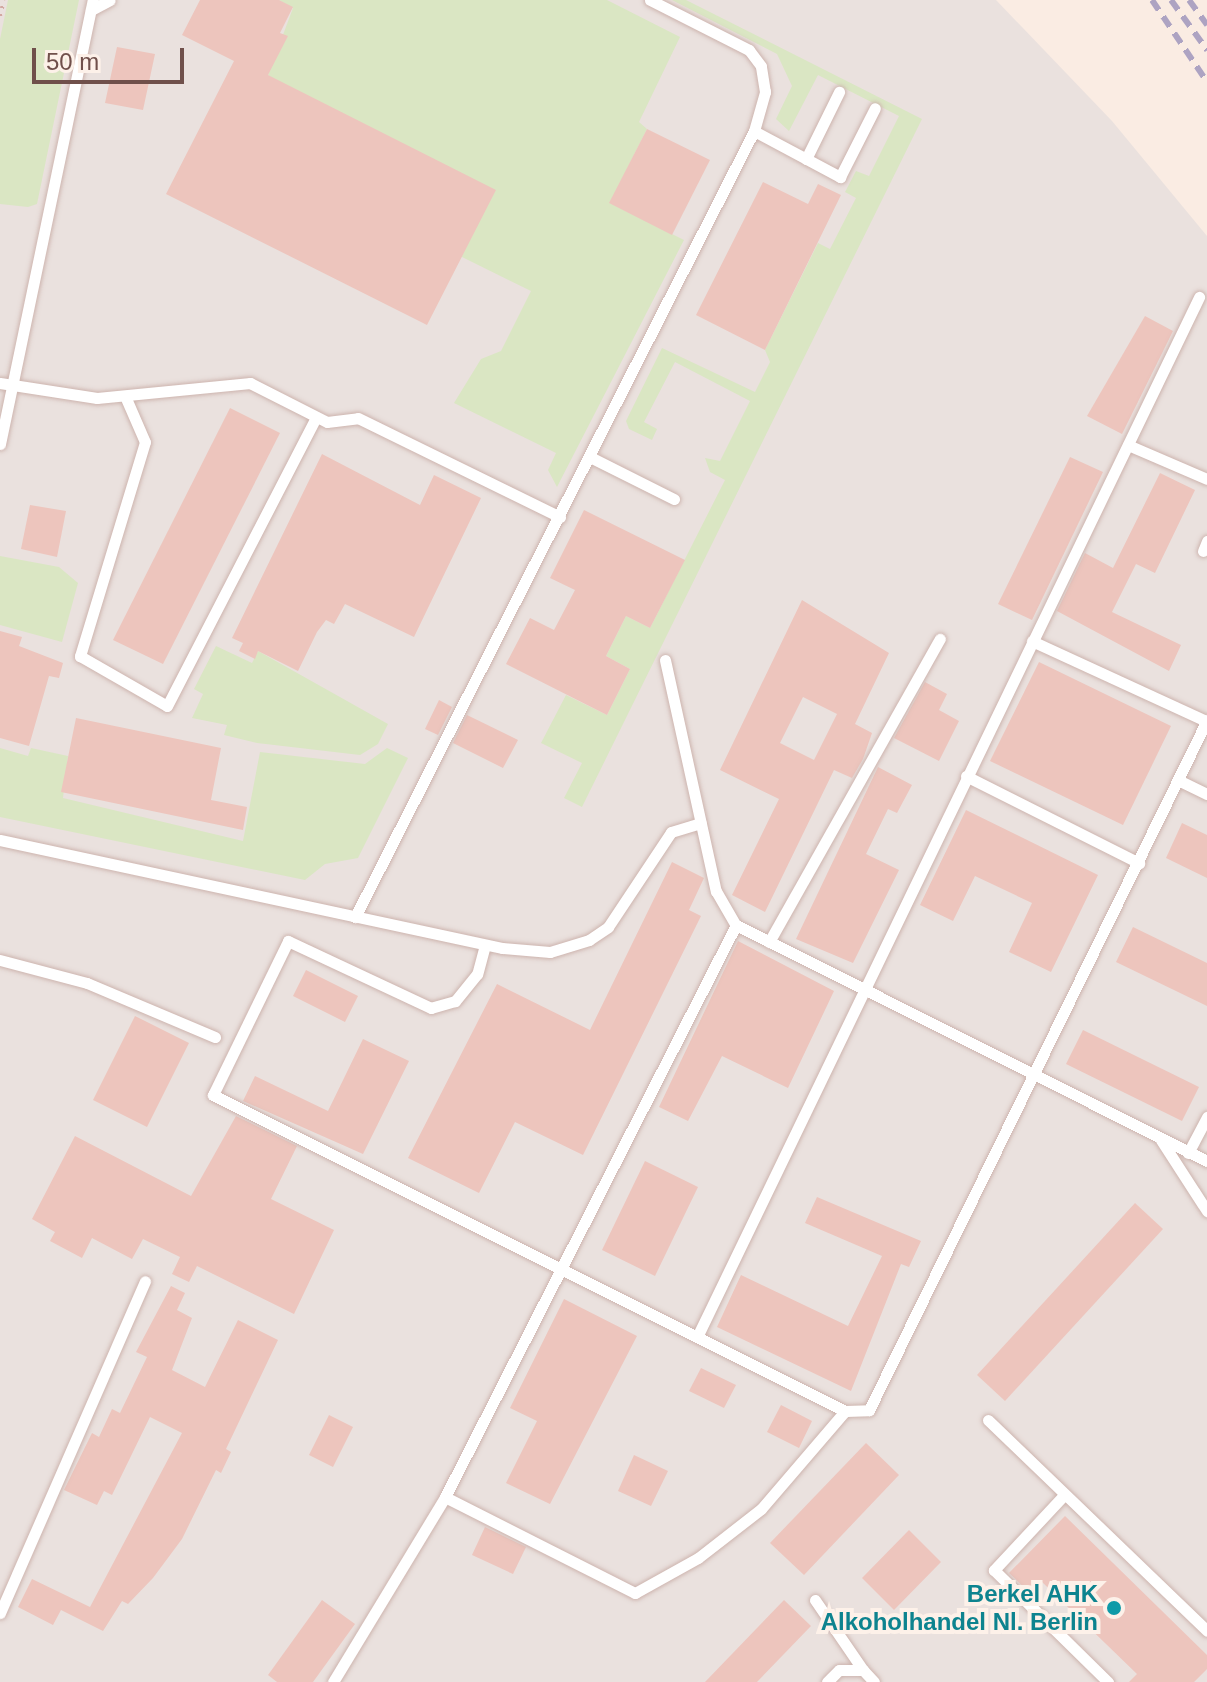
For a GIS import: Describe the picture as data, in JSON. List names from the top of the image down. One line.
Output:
{"places":["Berkel AHK Alkoholhandel Nl. Berlin"],"scale_bar":"50 m"}
